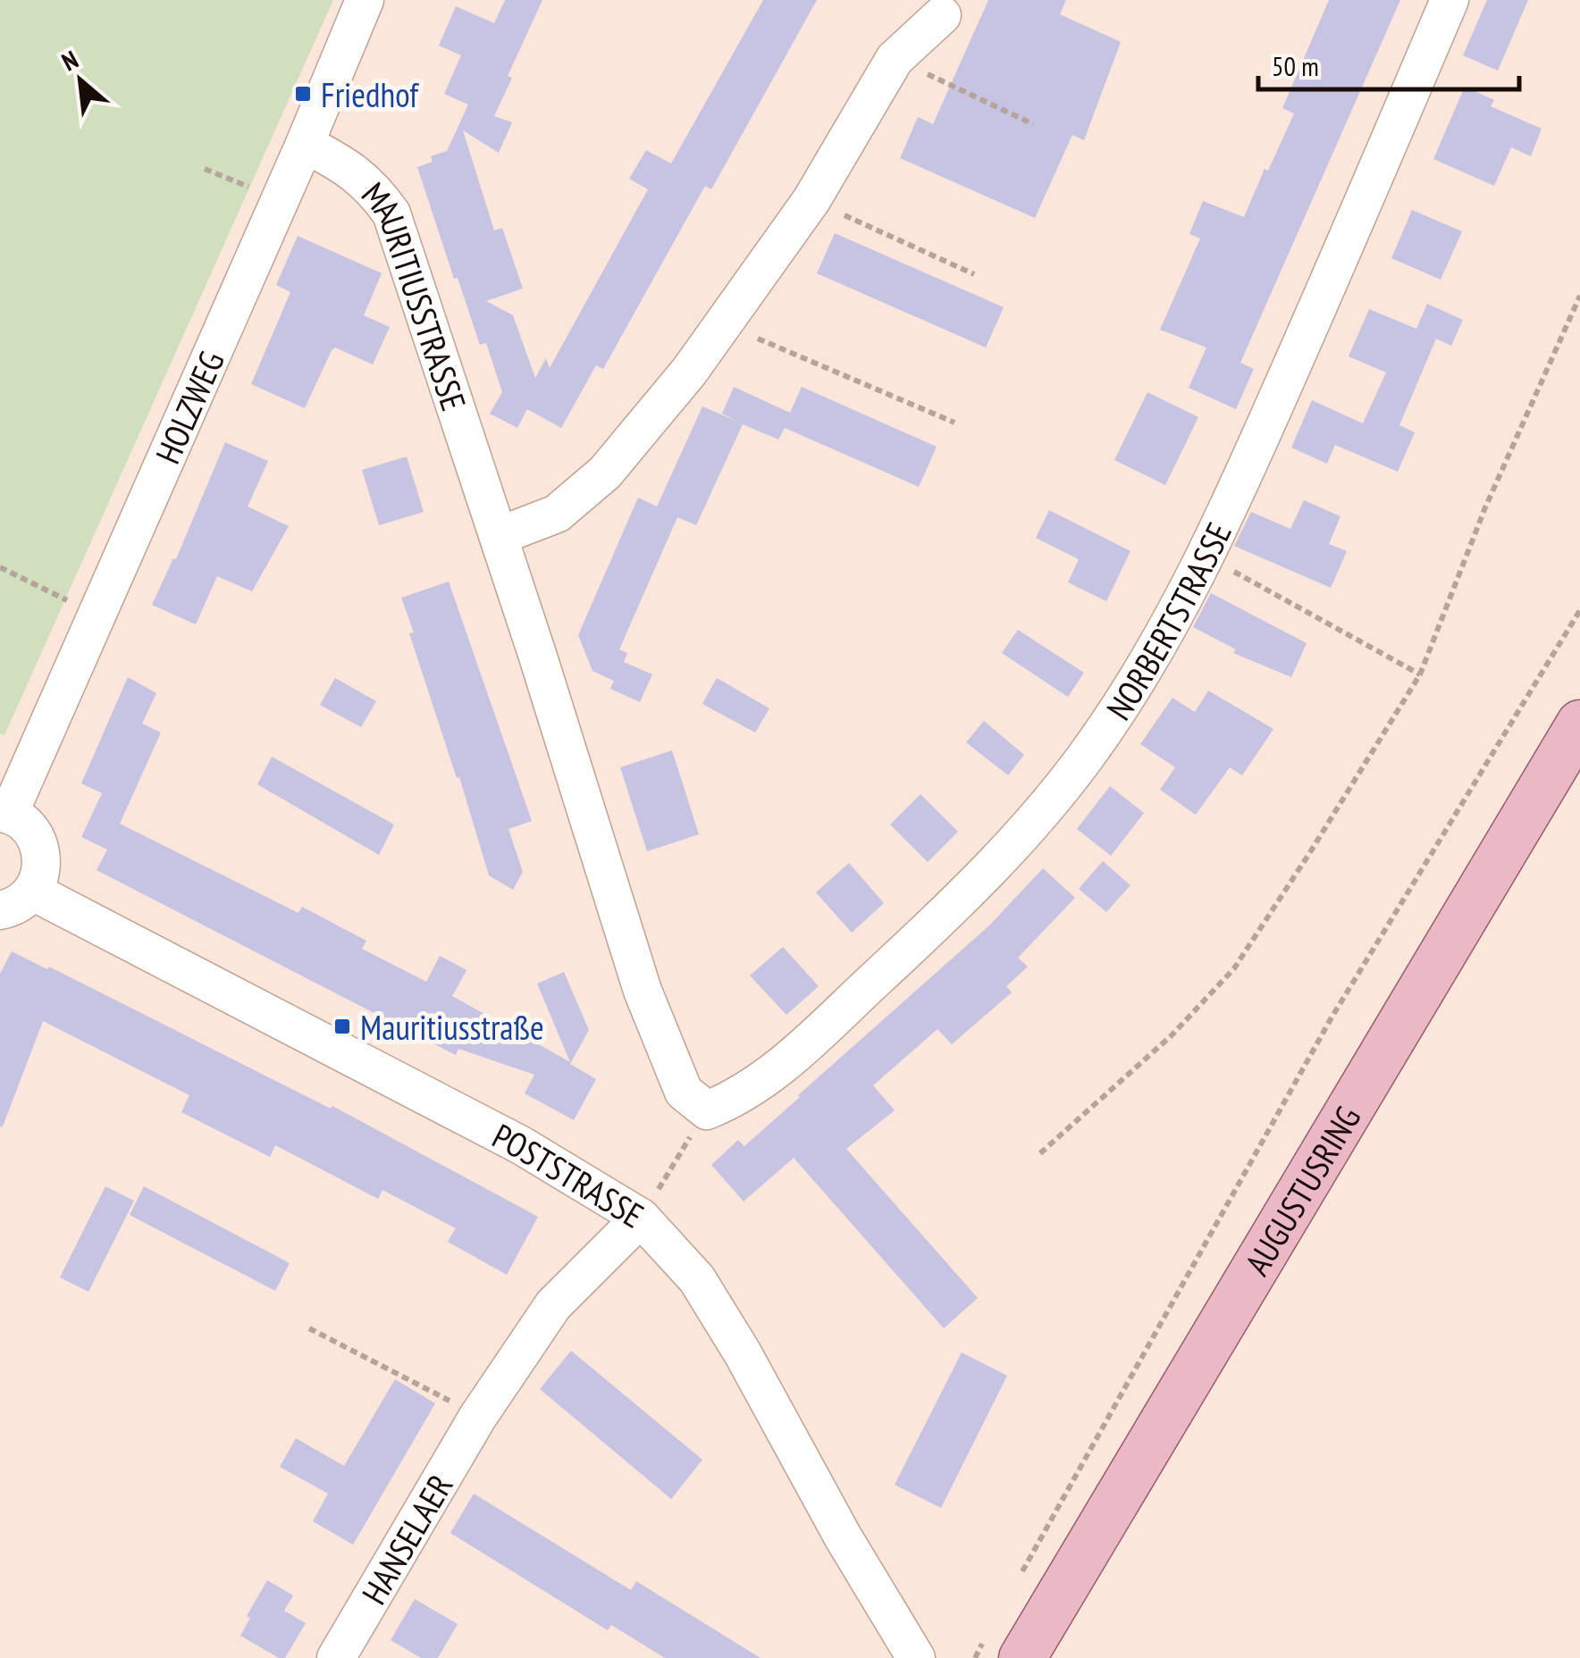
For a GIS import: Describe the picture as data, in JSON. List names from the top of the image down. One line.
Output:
{"streets":{"main road":["AUGUSTUSRING"],"street":["MAURITIUSSTRASSE","HOLZWEG","NORBERTSTRASSE","POSTSTRASSE","HANSELAER"]},"crossings":[["MAURITIUSSTRASSE","HOLZWEG"],["MAURITIUSSTRASSE","NORBERTSTRASSE"],["POSTSTRASSE","HANSELAER"]],"places":{"transit":["Friedhof","Mauritiusstraße"]},"scale_bar":"50 m","north":"top left"}
